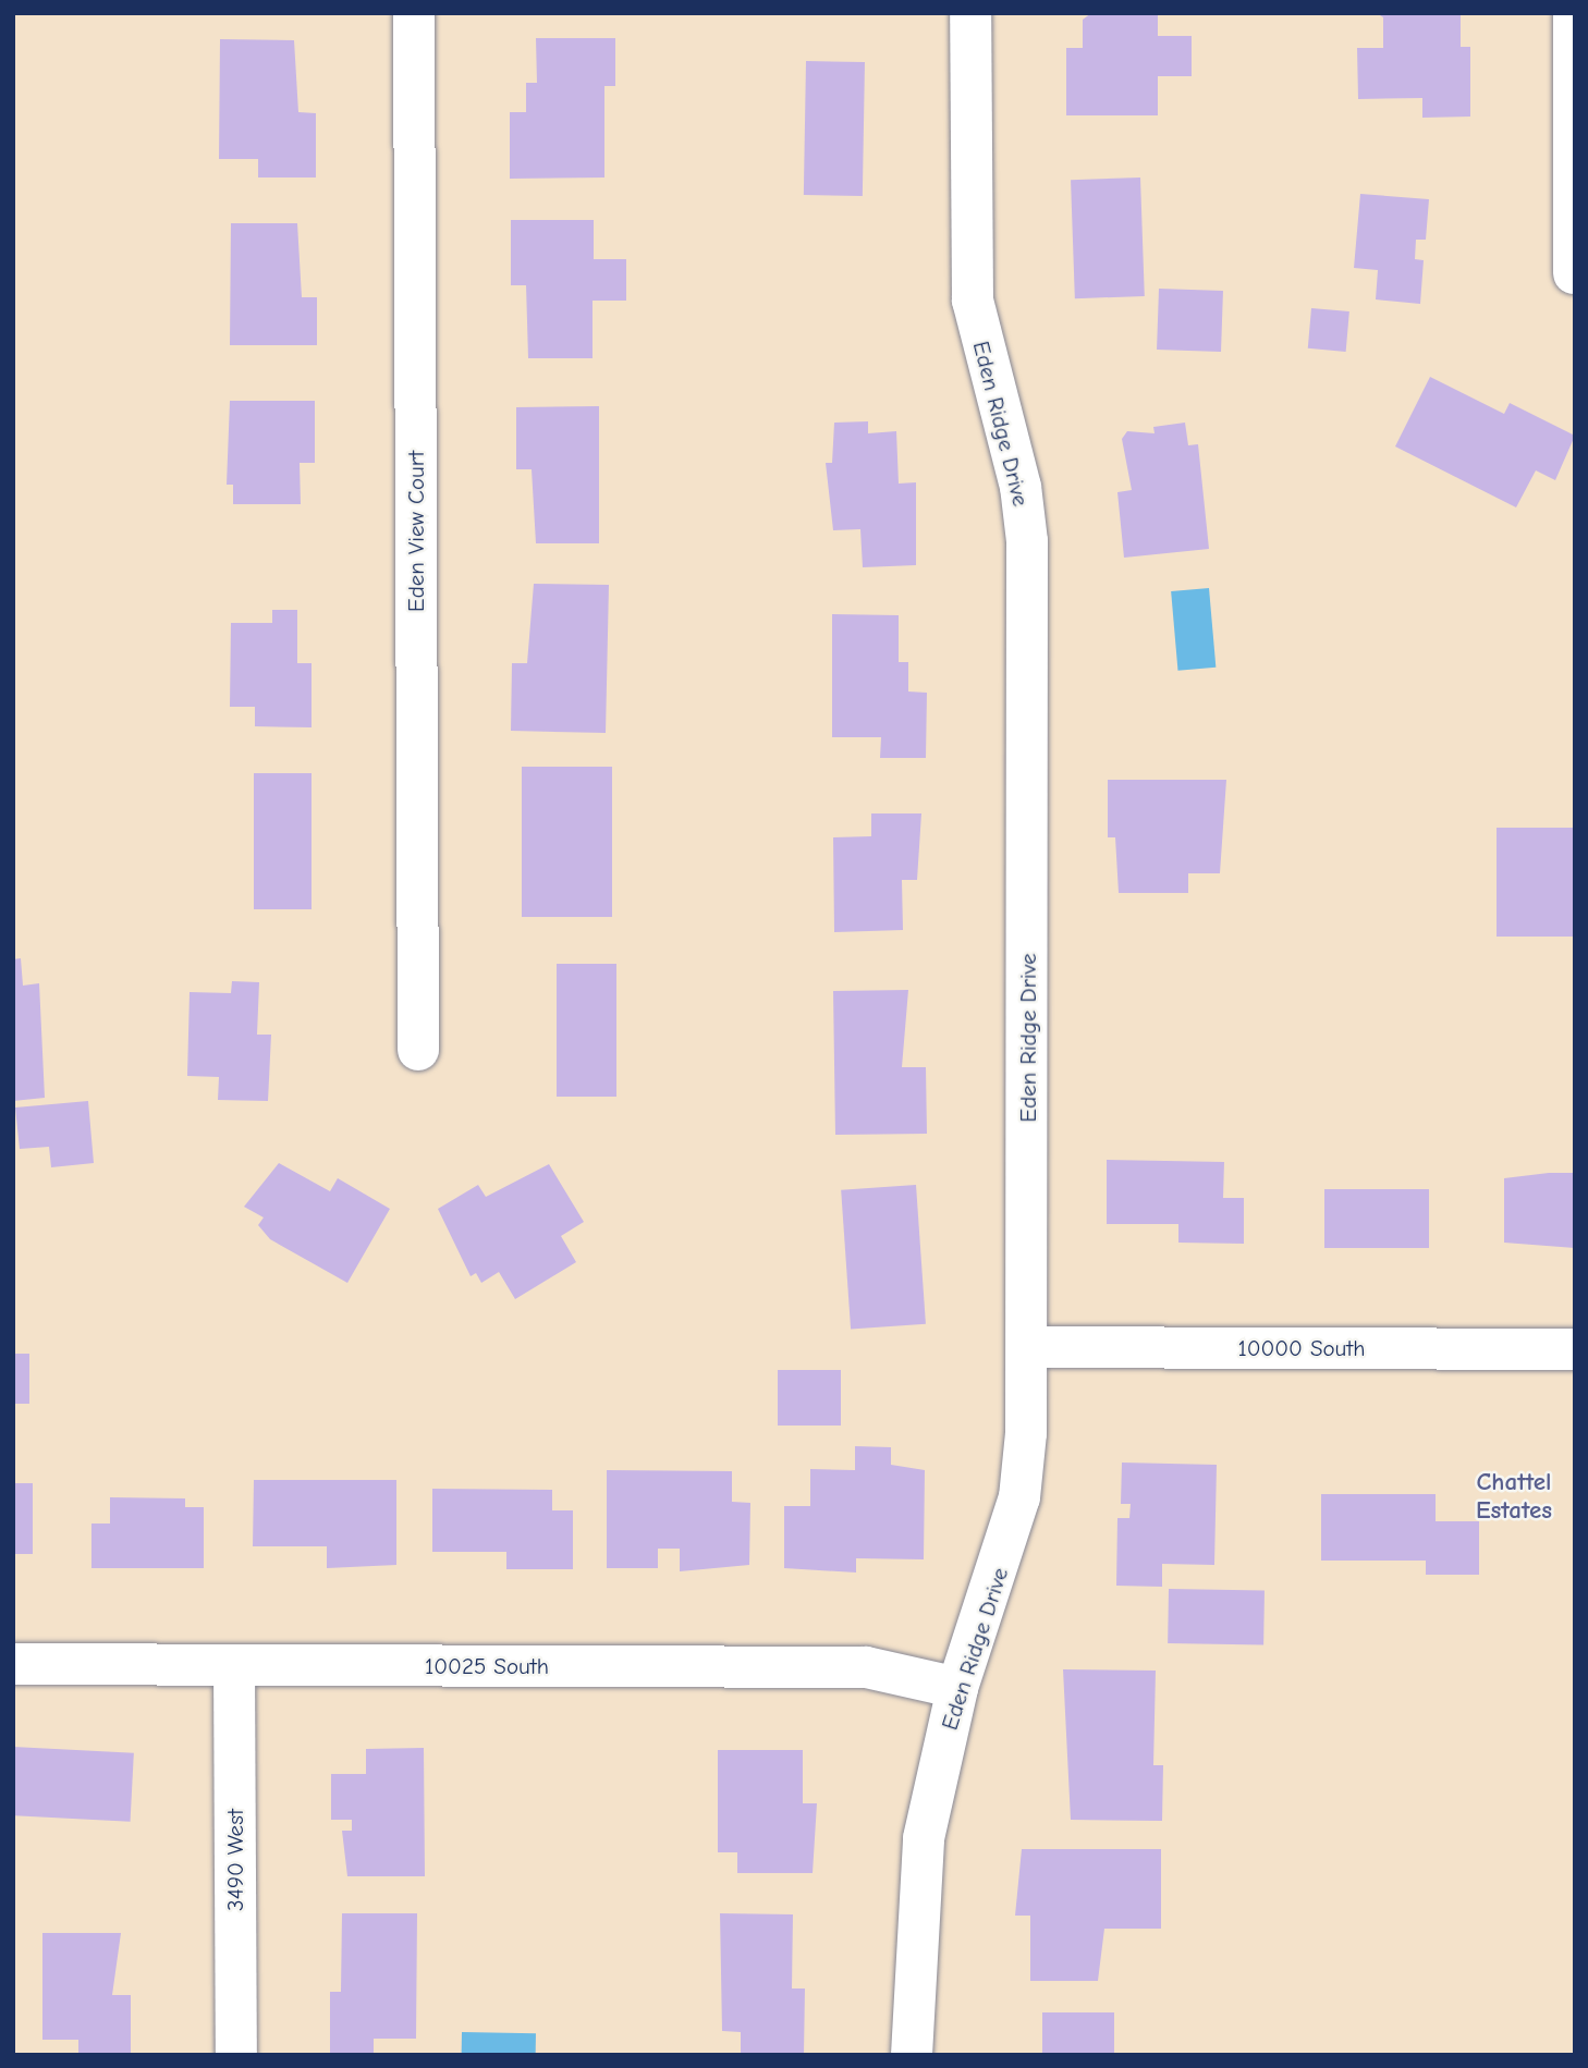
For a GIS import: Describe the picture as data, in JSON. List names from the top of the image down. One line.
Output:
{"streets":{"street":["Eden Ridge Drive","Eden View Court","10000 South","10025 South","3490 West"]},"crossings":[["Eden Ridge Drive","10000 South"],["Eden Ridge Drive","10025 South"],["10025 South","3490 West"]],"districts":["Chattel Estates"]}
